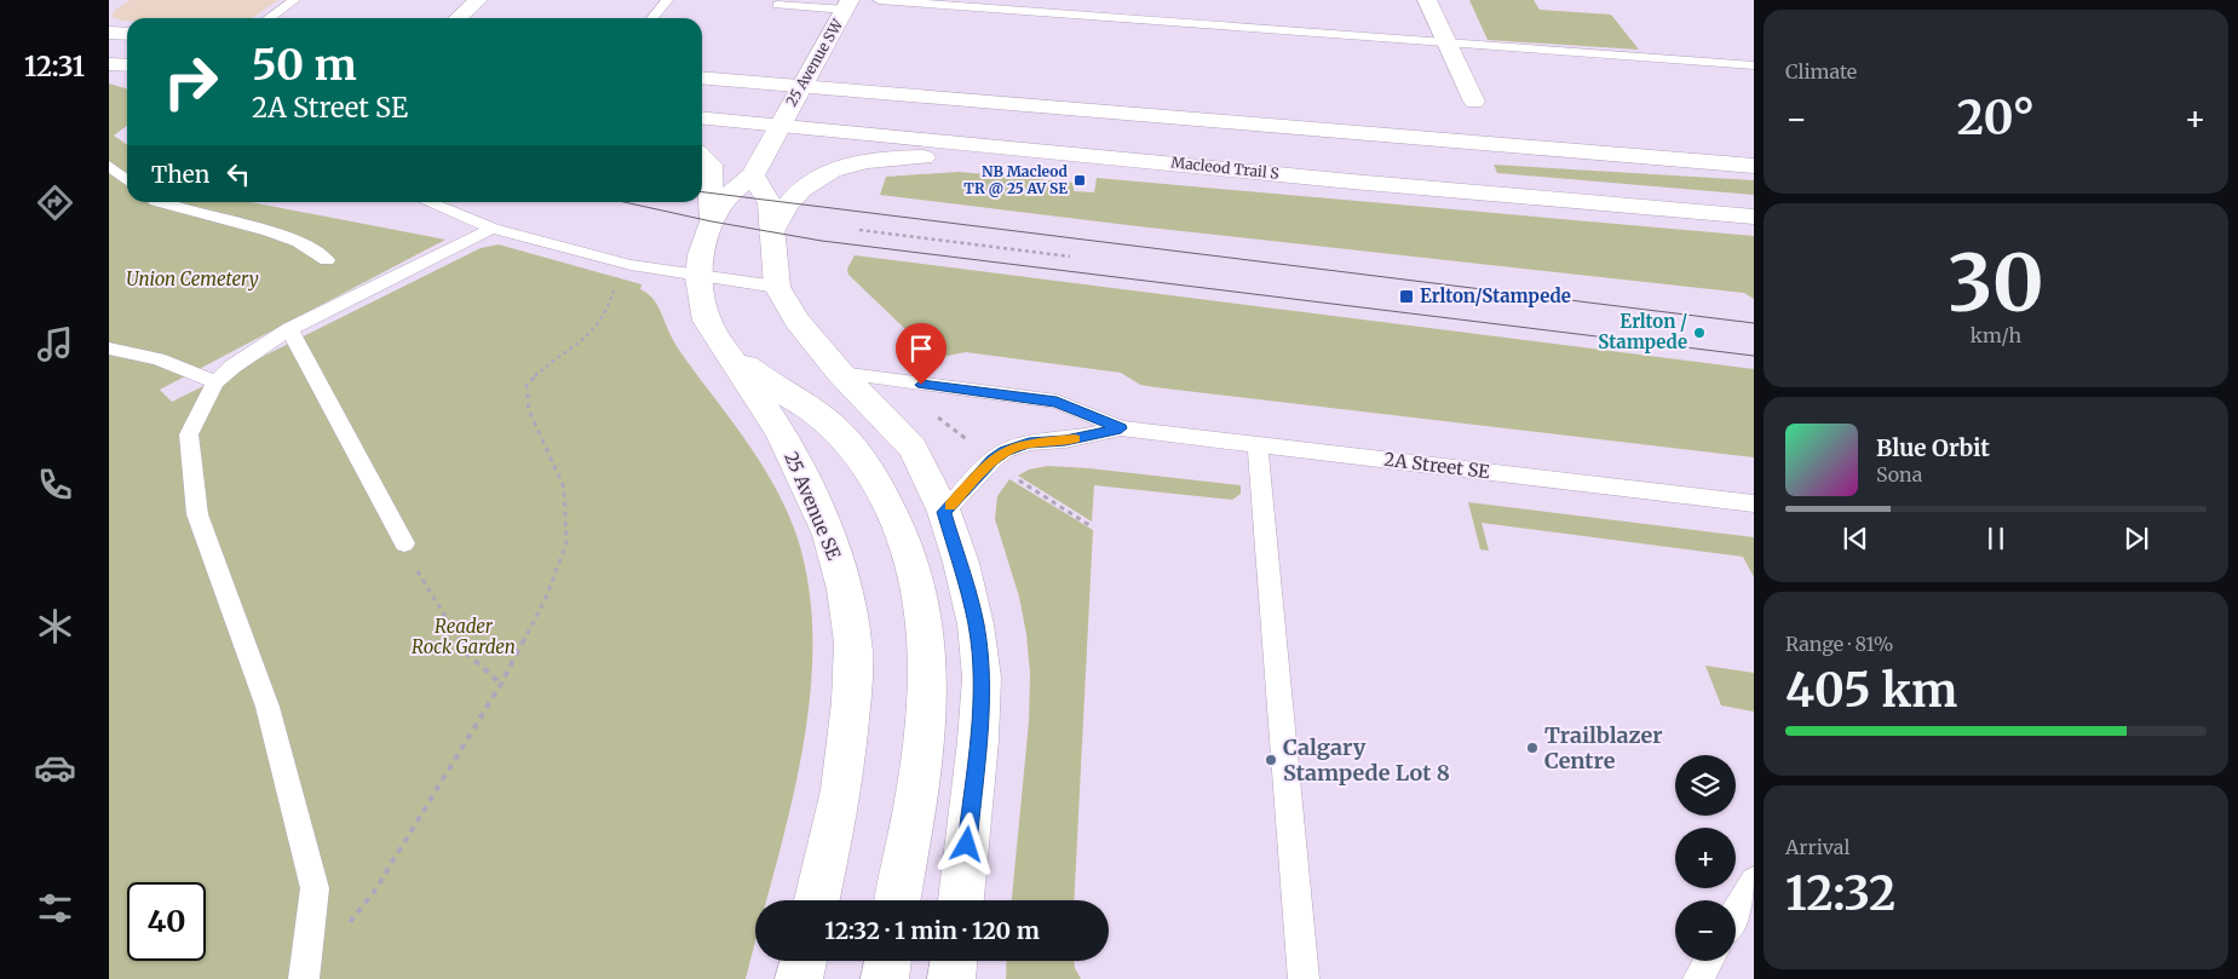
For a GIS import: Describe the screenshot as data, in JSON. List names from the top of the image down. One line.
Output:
{"streets":{"main road":["25 Avenue SW","Macleod Trail S","25 Avenue SE"],"lane":["2A Street SE"]},"crossings":[["25 Avenue SW","Macleod Trail S"],["25 Avenue SW","25 Avenue SE"],["Macleod Trail S","25 Avenue SE"]],"parks":["Union Cemetery","Reader Rock Garden"],"places":{"transit":["NB Macleod TR @ 25 AV SE","Erlton/Stampede"],"other":["Erlton / Stampede","Trailblazer Centre","Calgary Stampede Lot 8"]},"page":{"tabs":"12:31","tile":["Climate",["30","km/h"],["Range · 81%","405 km"],["Arrival","12:32"]],"turn":["50 m","2A Street SE"],"heat":["−","20°","+"],"then":"Then","song":["Blue Orbit","Sona"],"map_buttons":["+","−"],"limit":"40","trip":"12:32 · 1 min · 120 m"}}
